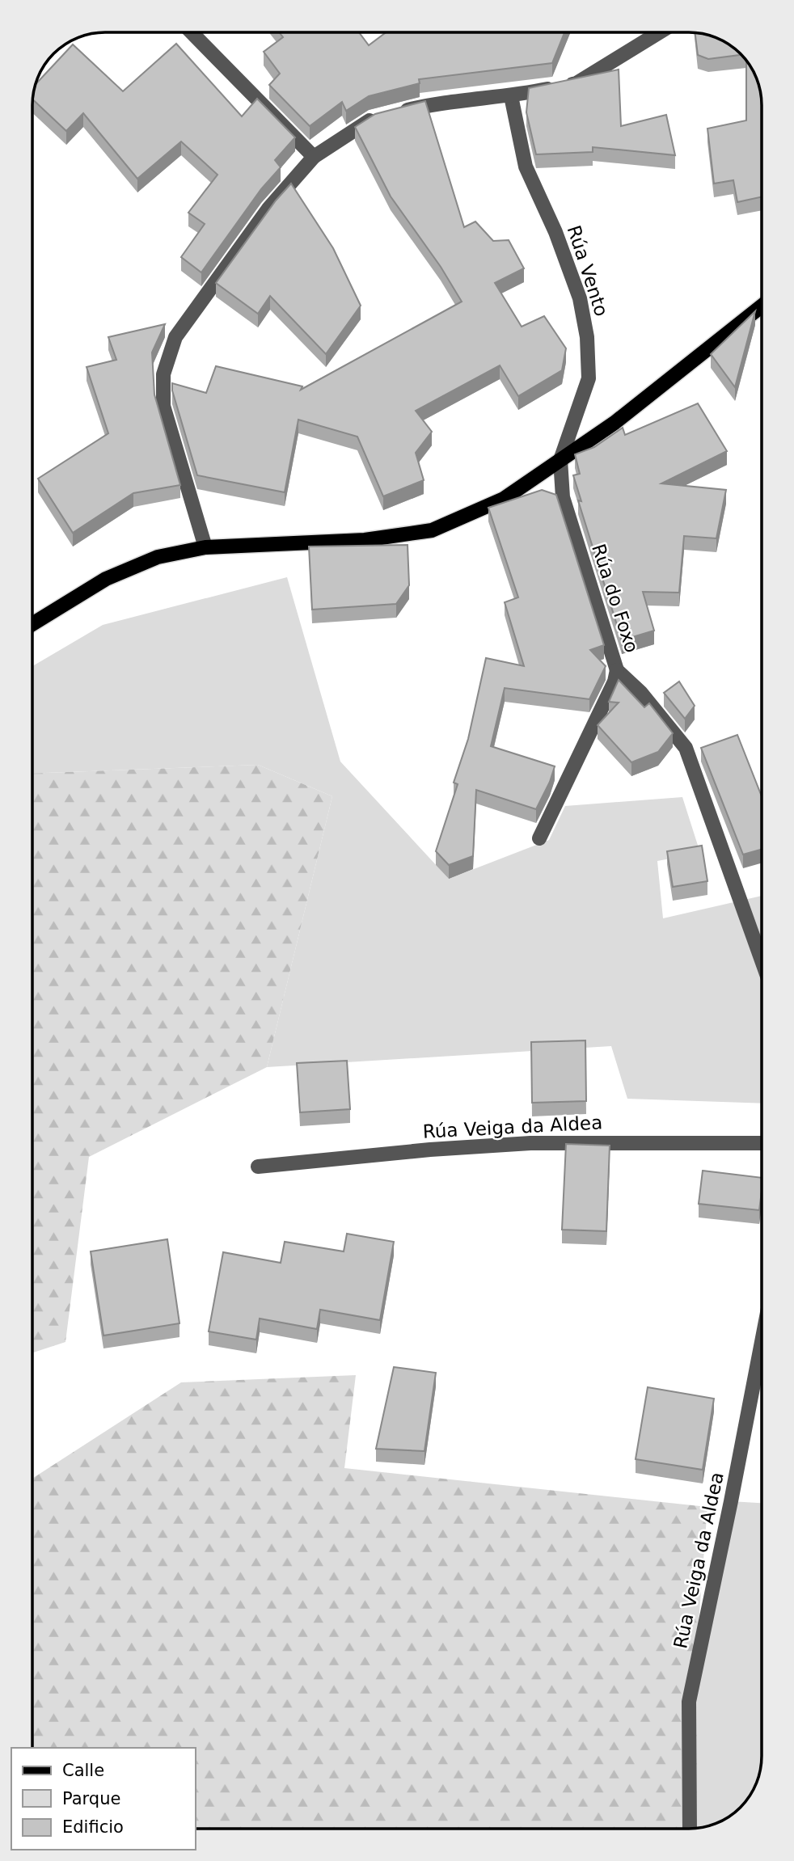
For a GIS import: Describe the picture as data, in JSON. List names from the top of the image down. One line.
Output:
{"streets":{"street":["Rúa Vento","Rúa do Foxo","Rúa Veiga da Aldea"]},"crossings":[["Rúa Vento","Rúa do Foxo"]],"legend":["Calle","Parque","Edificio"]}
